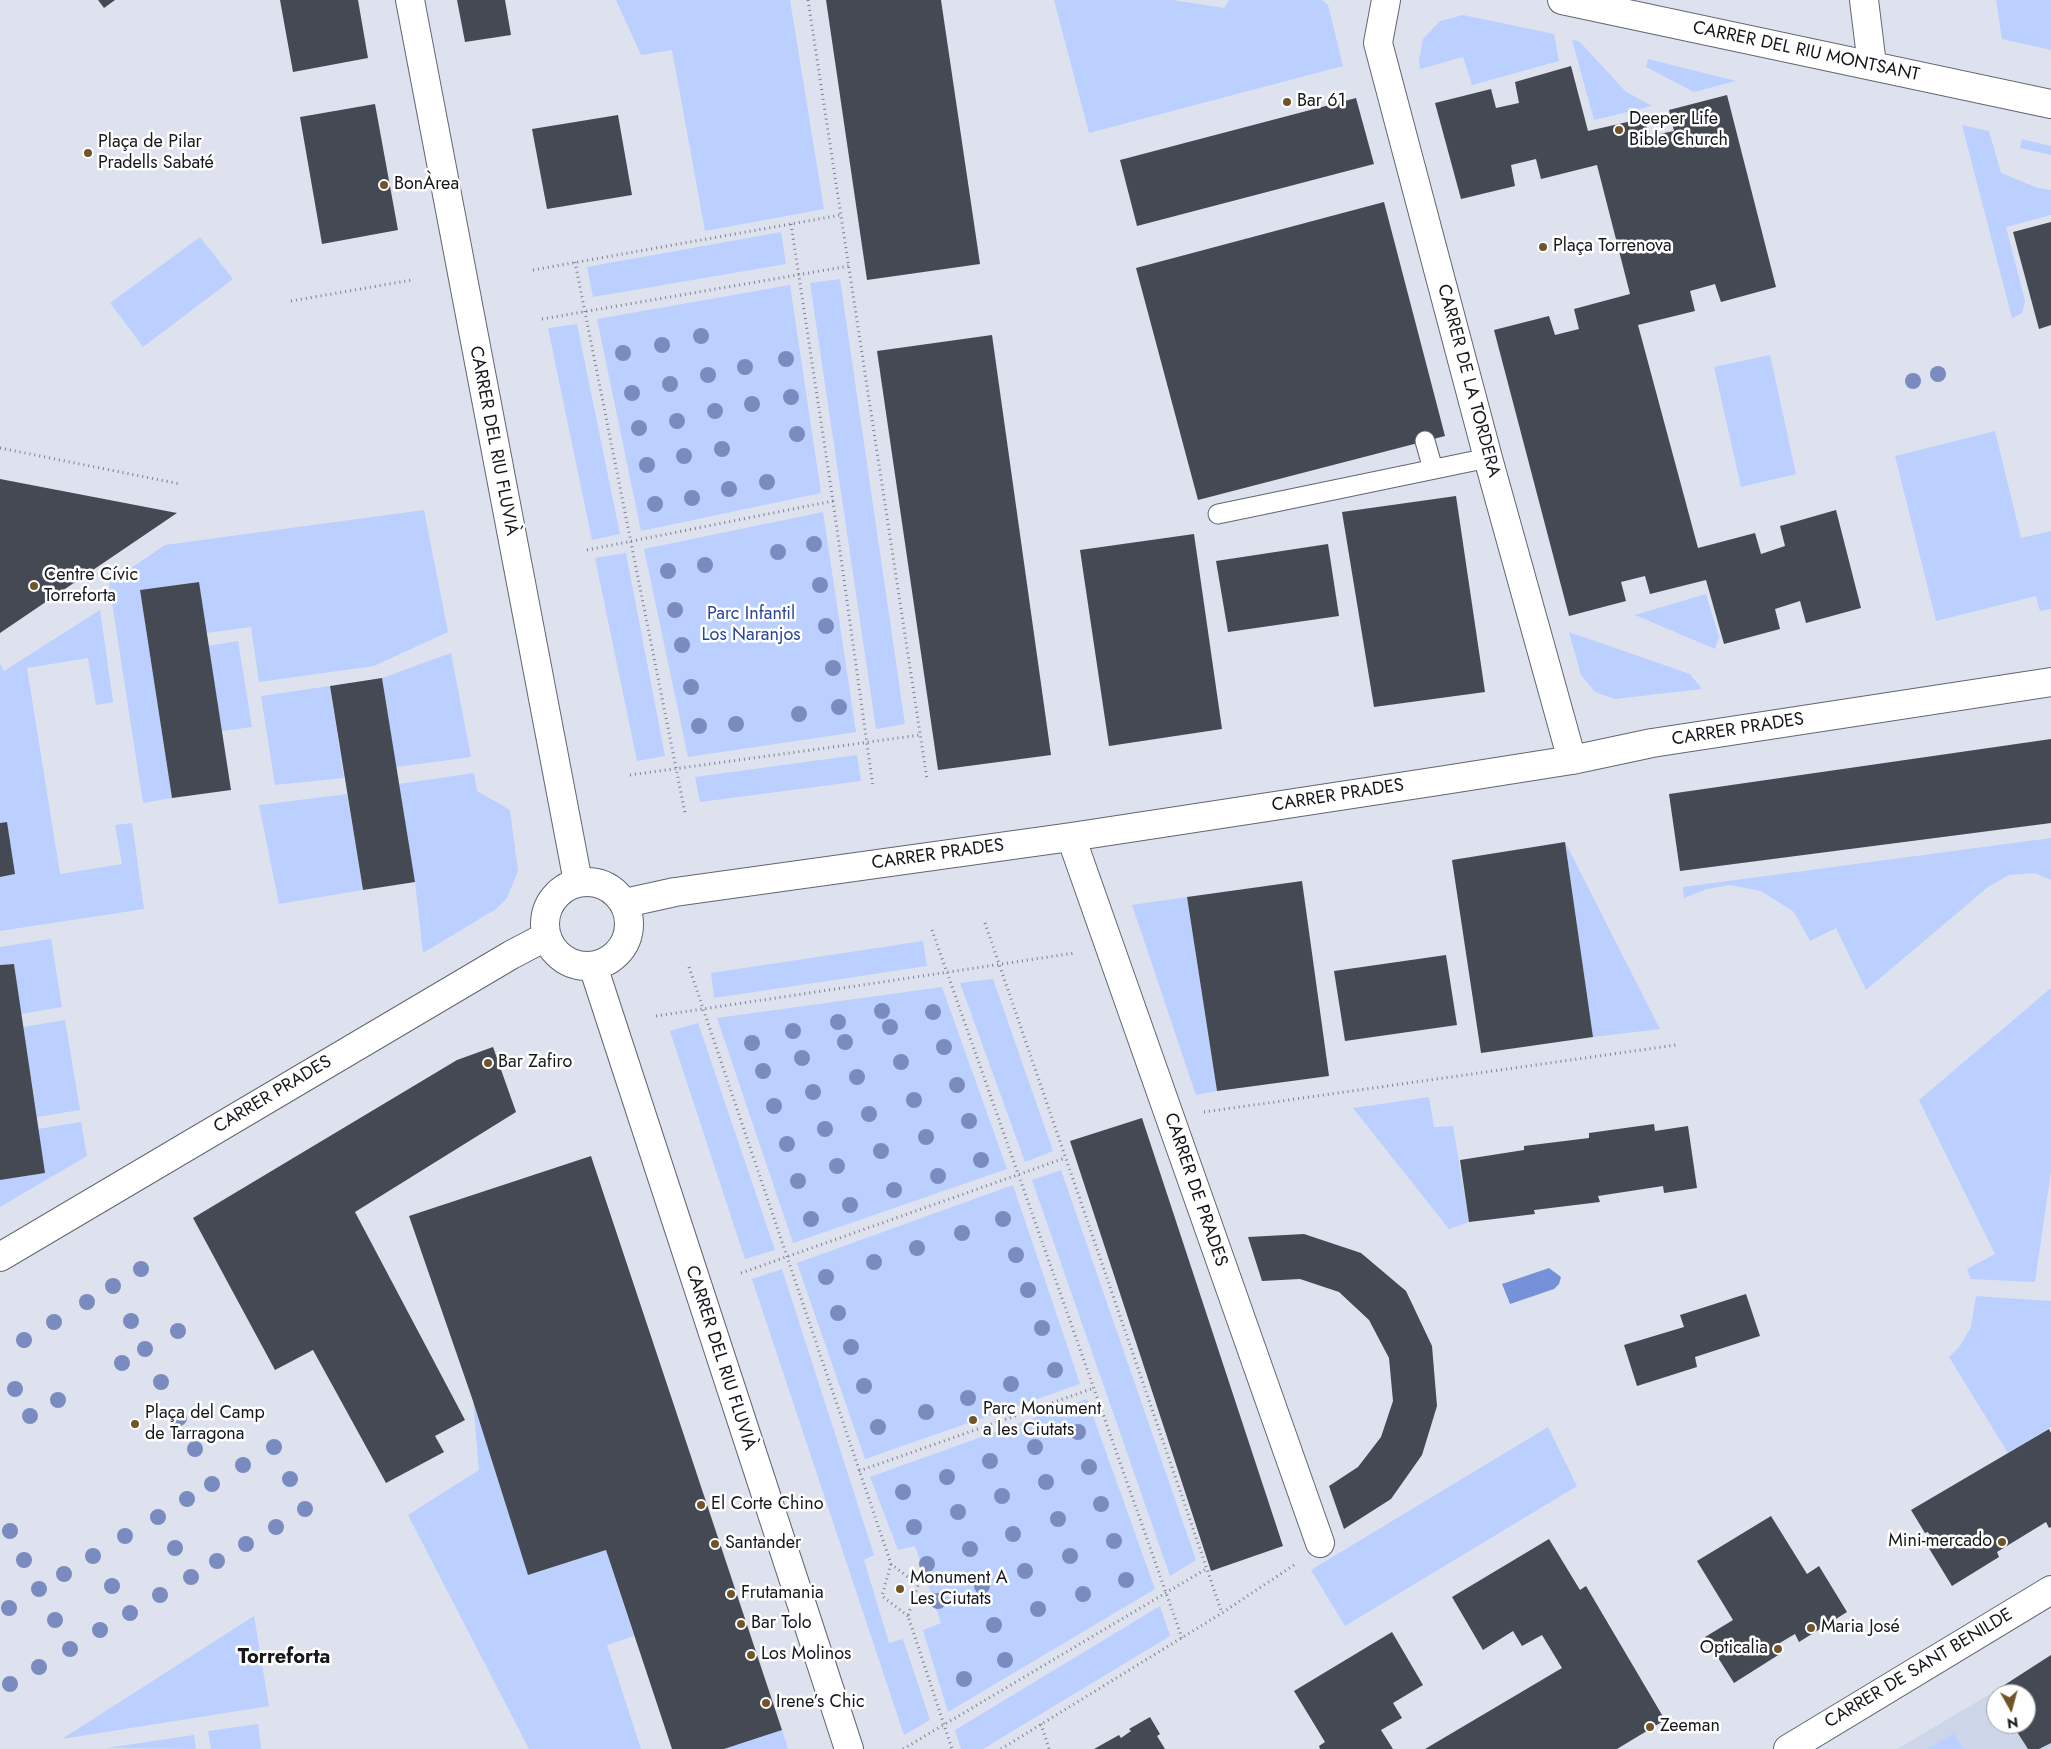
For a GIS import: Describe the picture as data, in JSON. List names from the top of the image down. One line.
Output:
{"streets":{"street":["CARRER DEL RIU MONTSANT","CARRER DE LA TORDERA","CARRER DEL RIU FLUVIÀ","CARRER PRADES","CARRER DE PRADES","CARRER DE SANT BENILDE"]},"crossings":[["CARRER DE LA TORDERA","CARRER PRADES"],["CARRER DEL RIU FLUVIÀ","CARRER PRADES"],["CARRER PRADES","CARRER DE PRADES"]],"districts":["Torreforta"],"parks":["Parc Infantil Los Naranjos"],"places":["Bar 61","Deeper Life Bible Church","Plaça de Pilar Pradells Sabaté","BonÀrea","Plaça Torrenova","Centre Cívic Torreforta","Bar Zafiro","Parc Monument a les Ciutats","Plaça del Camp de Tarragona","El Corte Chino","Mini-mercado","Santander","Monument A Les Ciutats","Frutamania","Bar Tolo","Maria José","Opticalia","Los Molinos","Irene’s Chic","Zeeman"],"north":"bottom"}
